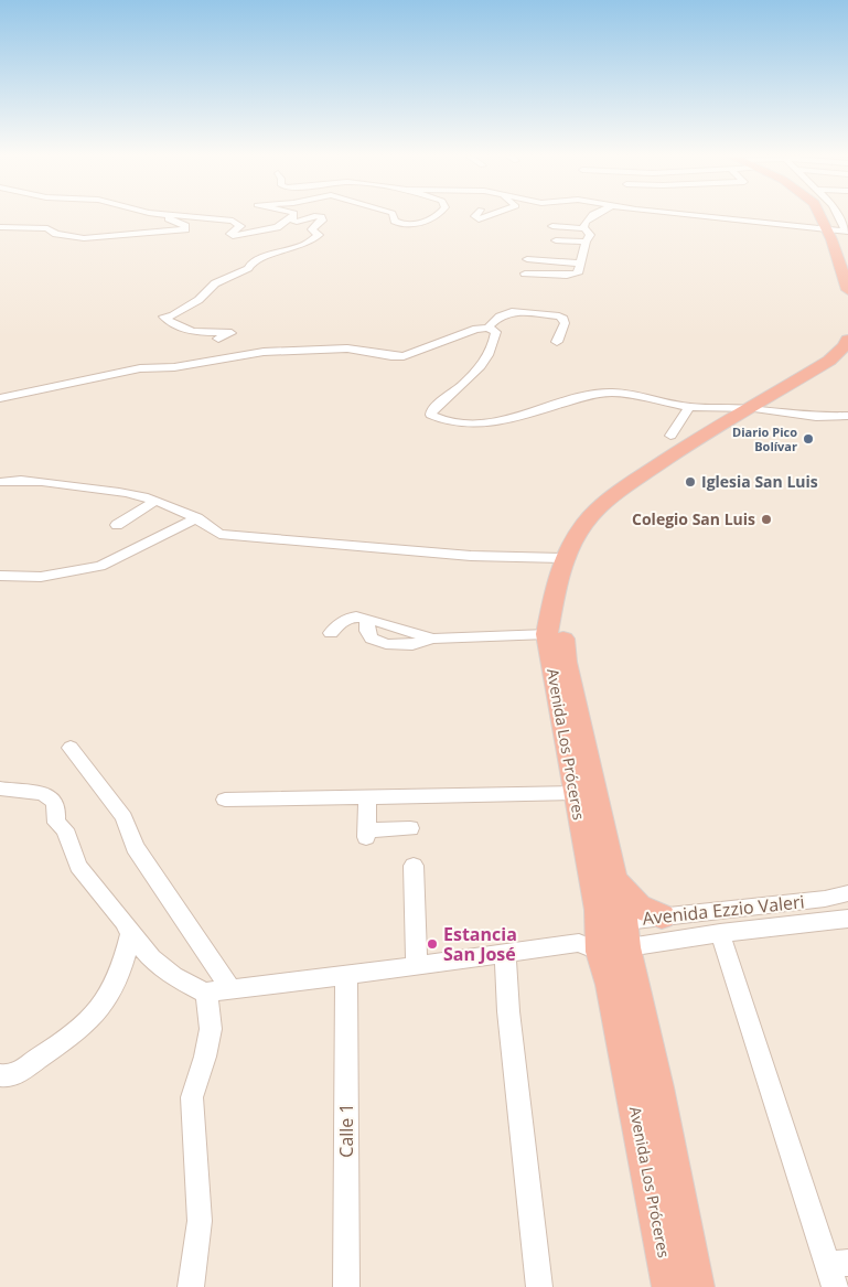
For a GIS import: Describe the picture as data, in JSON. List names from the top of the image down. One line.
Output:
{"streets":{"highway":["Avenida Los Próceres"],"street":["Avenida Ezzio Valeri","Calle 1"]},"crossings":[["Avenida Los Próceres","Avenida Ezzio Valeri"]],"places":["Diario Pico Bolívar","Iglesia San Luis","Colegio San Luis","Estancia San José"]}
